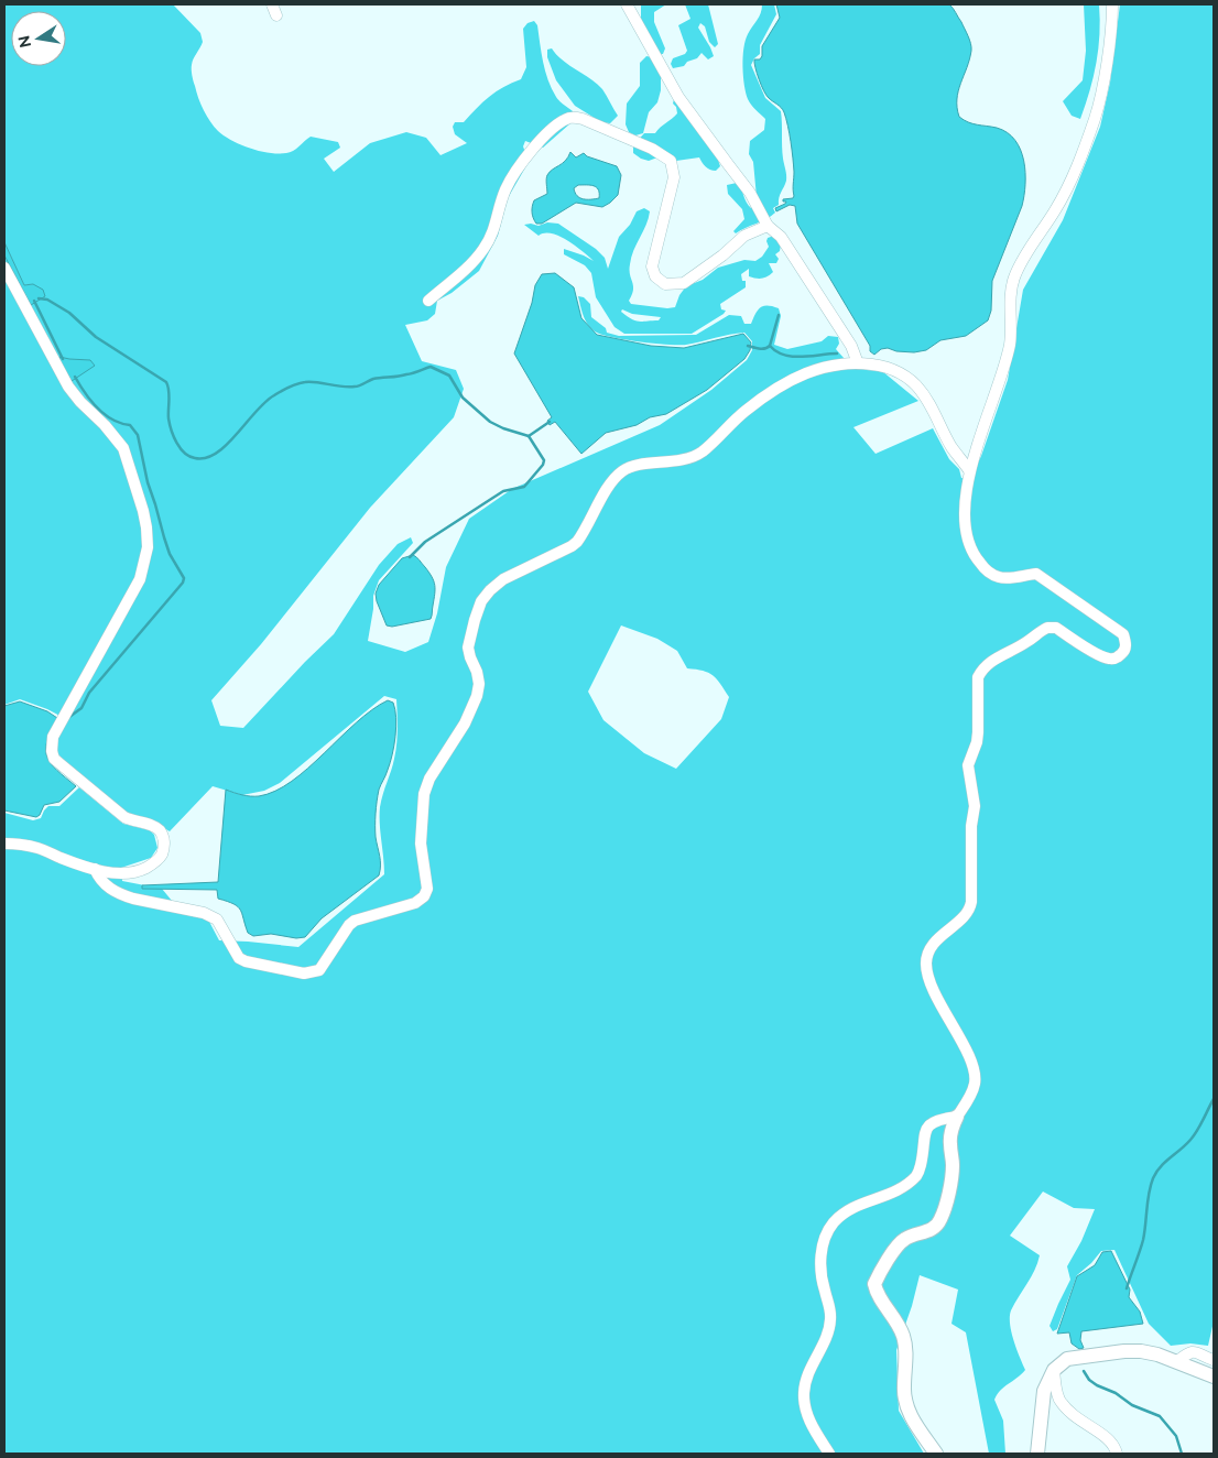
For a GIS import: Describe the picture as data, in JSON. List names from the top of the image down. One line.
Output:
{"north":"left"}
